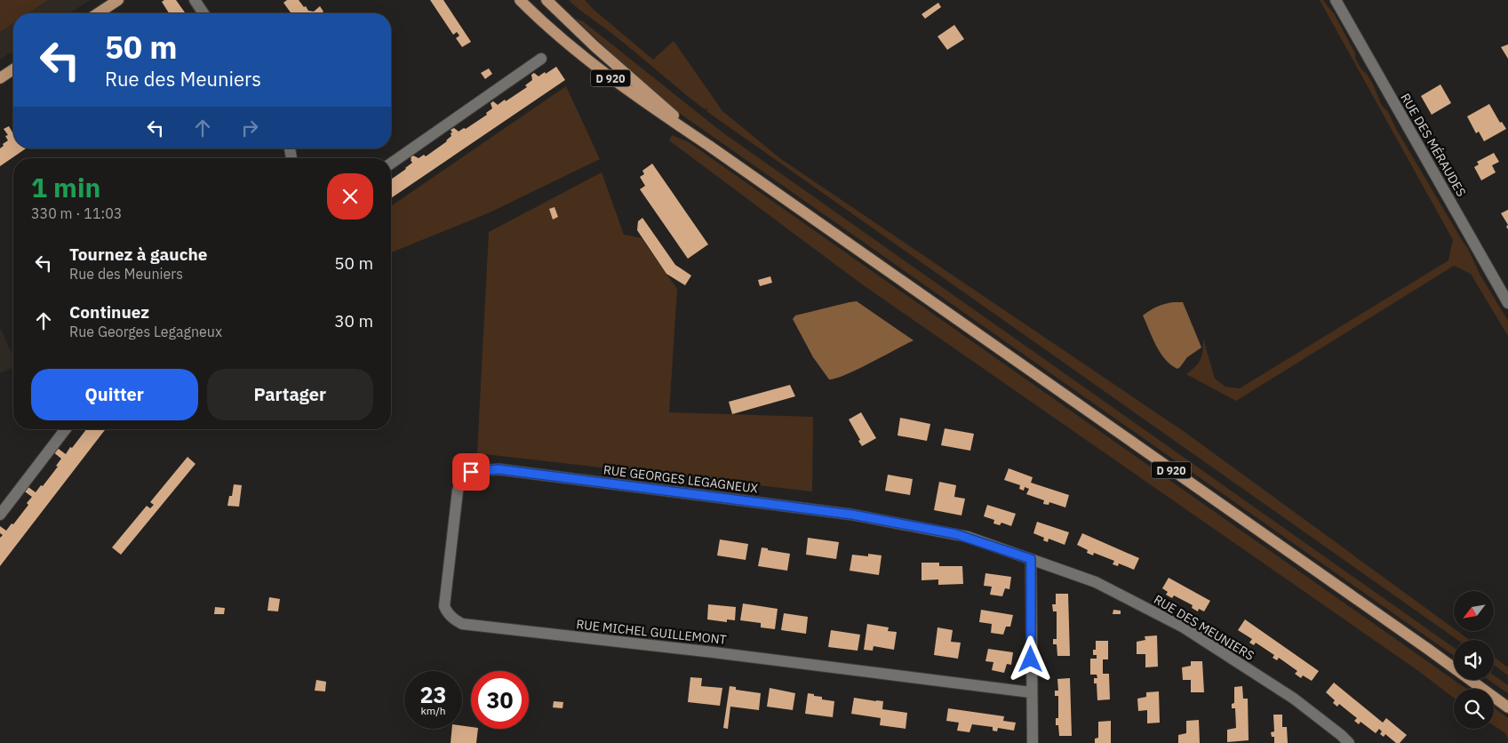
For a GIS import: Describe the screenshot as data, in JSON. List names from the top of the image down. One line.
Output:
{"streets":{"main road":["D 920"],"street":["RUE DES MÉRAUDES","RUE GEORGES LEGAGNEUX","RUE DES MEUNIERS","RUE MICHEL GUILLEMONT"]},"crossings":[["RUE GEORGES LEGAGNEUX","RUE DES MEUNIERS"],["RUE GEORGES LEGAGNEUX","RUE MICHEL GUILLEMONT"]],"north":"bottom left","page":{"turn":["50 m","Rue des Meuniers"],"heading":["1 min","330 m · 11:03"],"list":[{"name":"Tournez à gauche","note":"Rue des Meuniers","value":"50 m"},{"name":"Continuez","note":"Rue Georges Legagneux","value":"30 m"}],"buttons":["Quitter","Partager"],"speed":"23 km/h","limit":"30"}}
